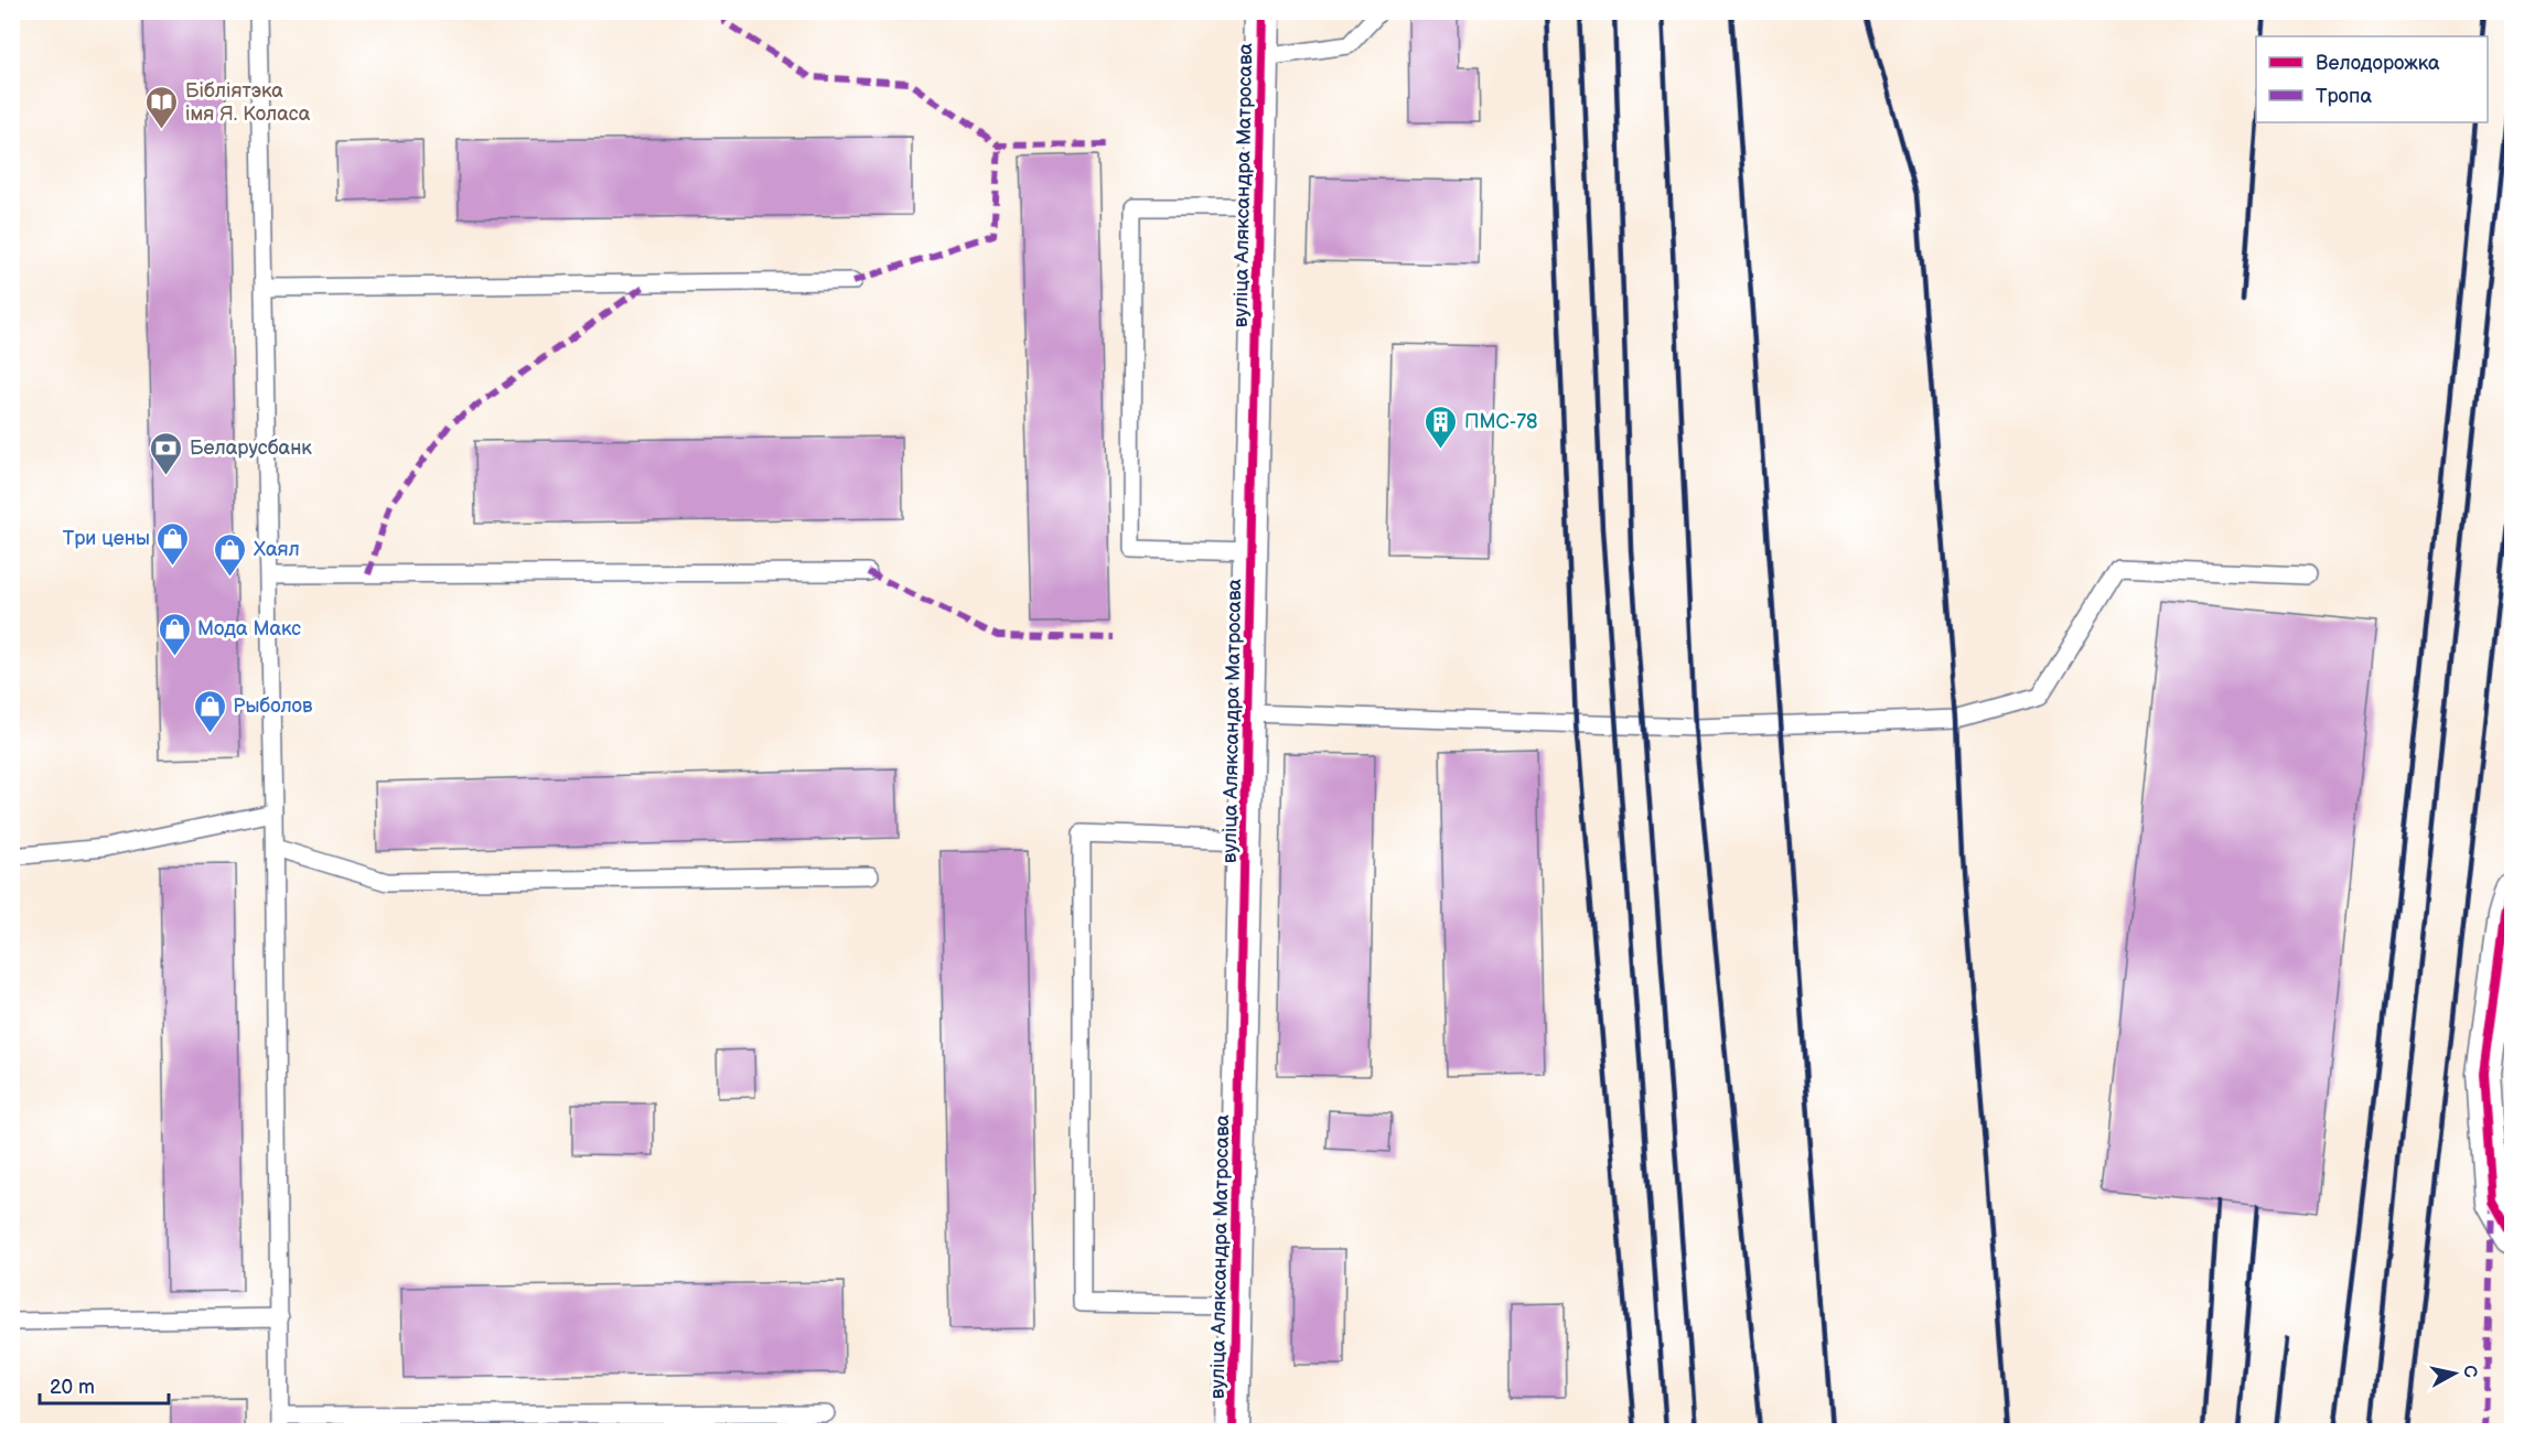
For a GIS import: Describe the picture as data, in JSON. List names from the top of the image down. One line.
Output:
{"streets":{"street":["вуліца Аляксандра Матросава"]},"places":{"library":["Бібліятэка імя Я. Коласа"],"building":["ПМС-78"],"bank":["Беларусбанк"],"shop":["Три цены","Хаял","Мода Макс","Рыболов"]},"legend":["Велодорожка","Тропа"],"scale_bar":"20 m","north":"right"}
